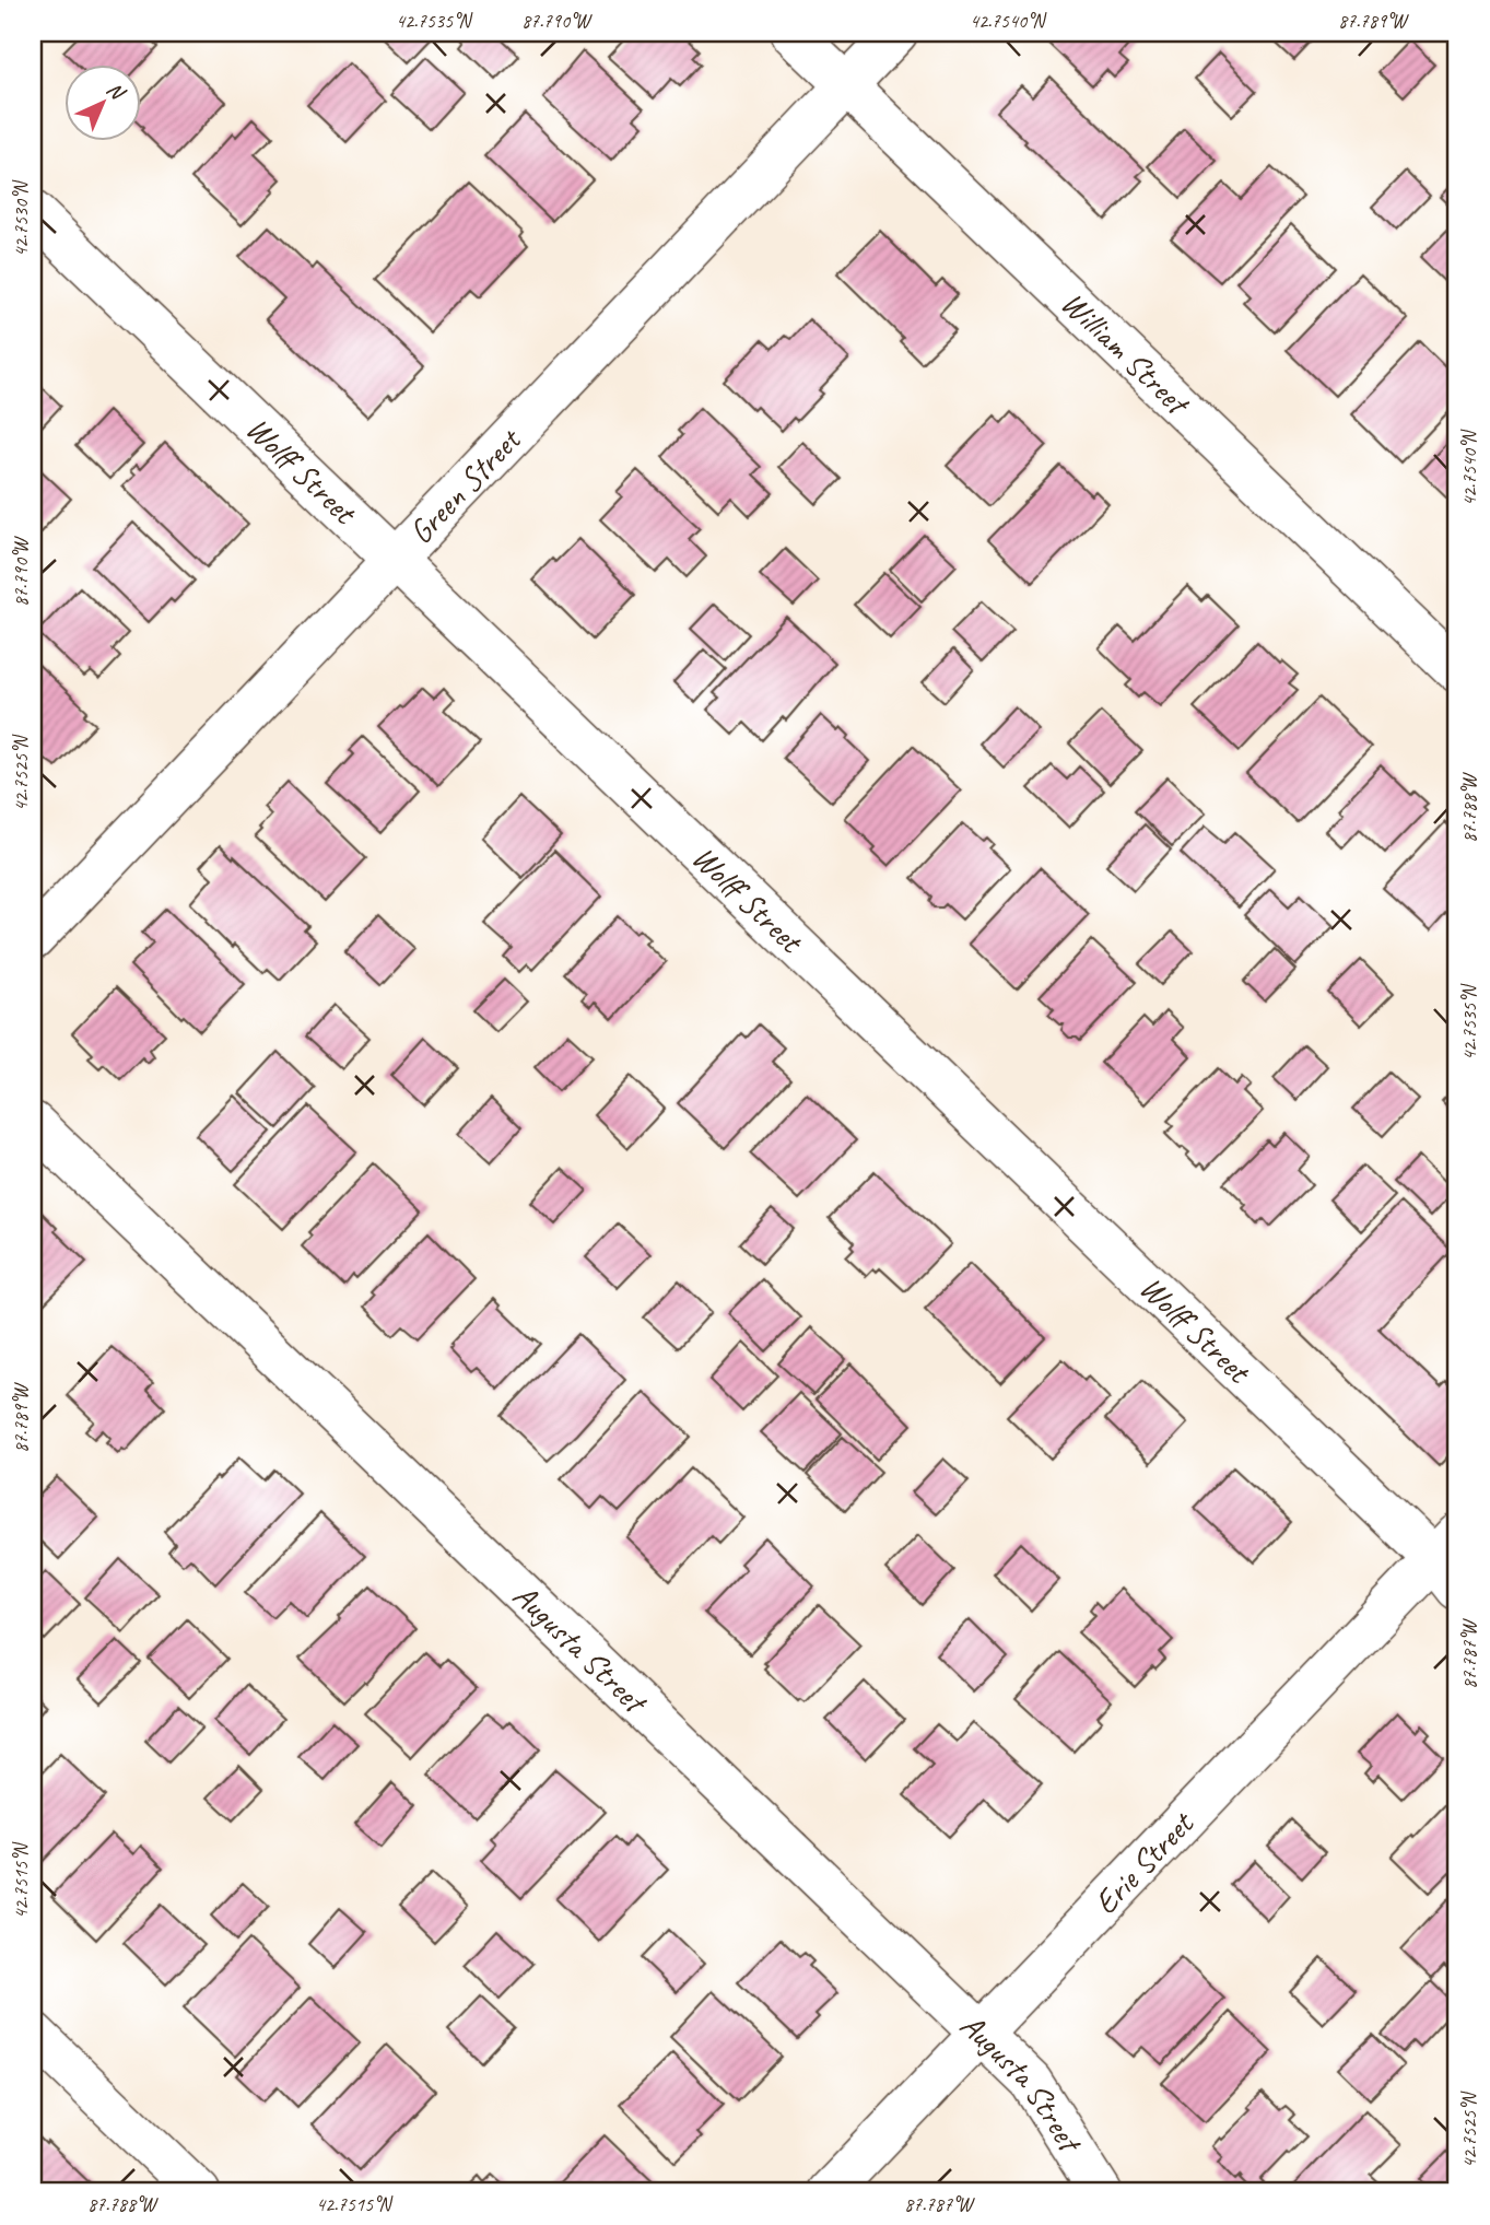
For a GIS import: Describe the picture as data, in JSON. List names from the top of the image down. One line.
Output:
{"streets":{"street":["William Street","Wolff Street","Green Street","Augusta Street","Erie Street"]},"crossings":[["William Street","Green Street"],["Wolff Street","Green Street"],["Wolff Street","Erie Street"],["Augusta Street","Erie Street"]],"north":"top right","coordinates":["42.7535°N","87.790°W","42.7540°N","87.789°W","42.7530°N","42.7525°N","87.788°W","87.787°W","42.7515°N"]}
